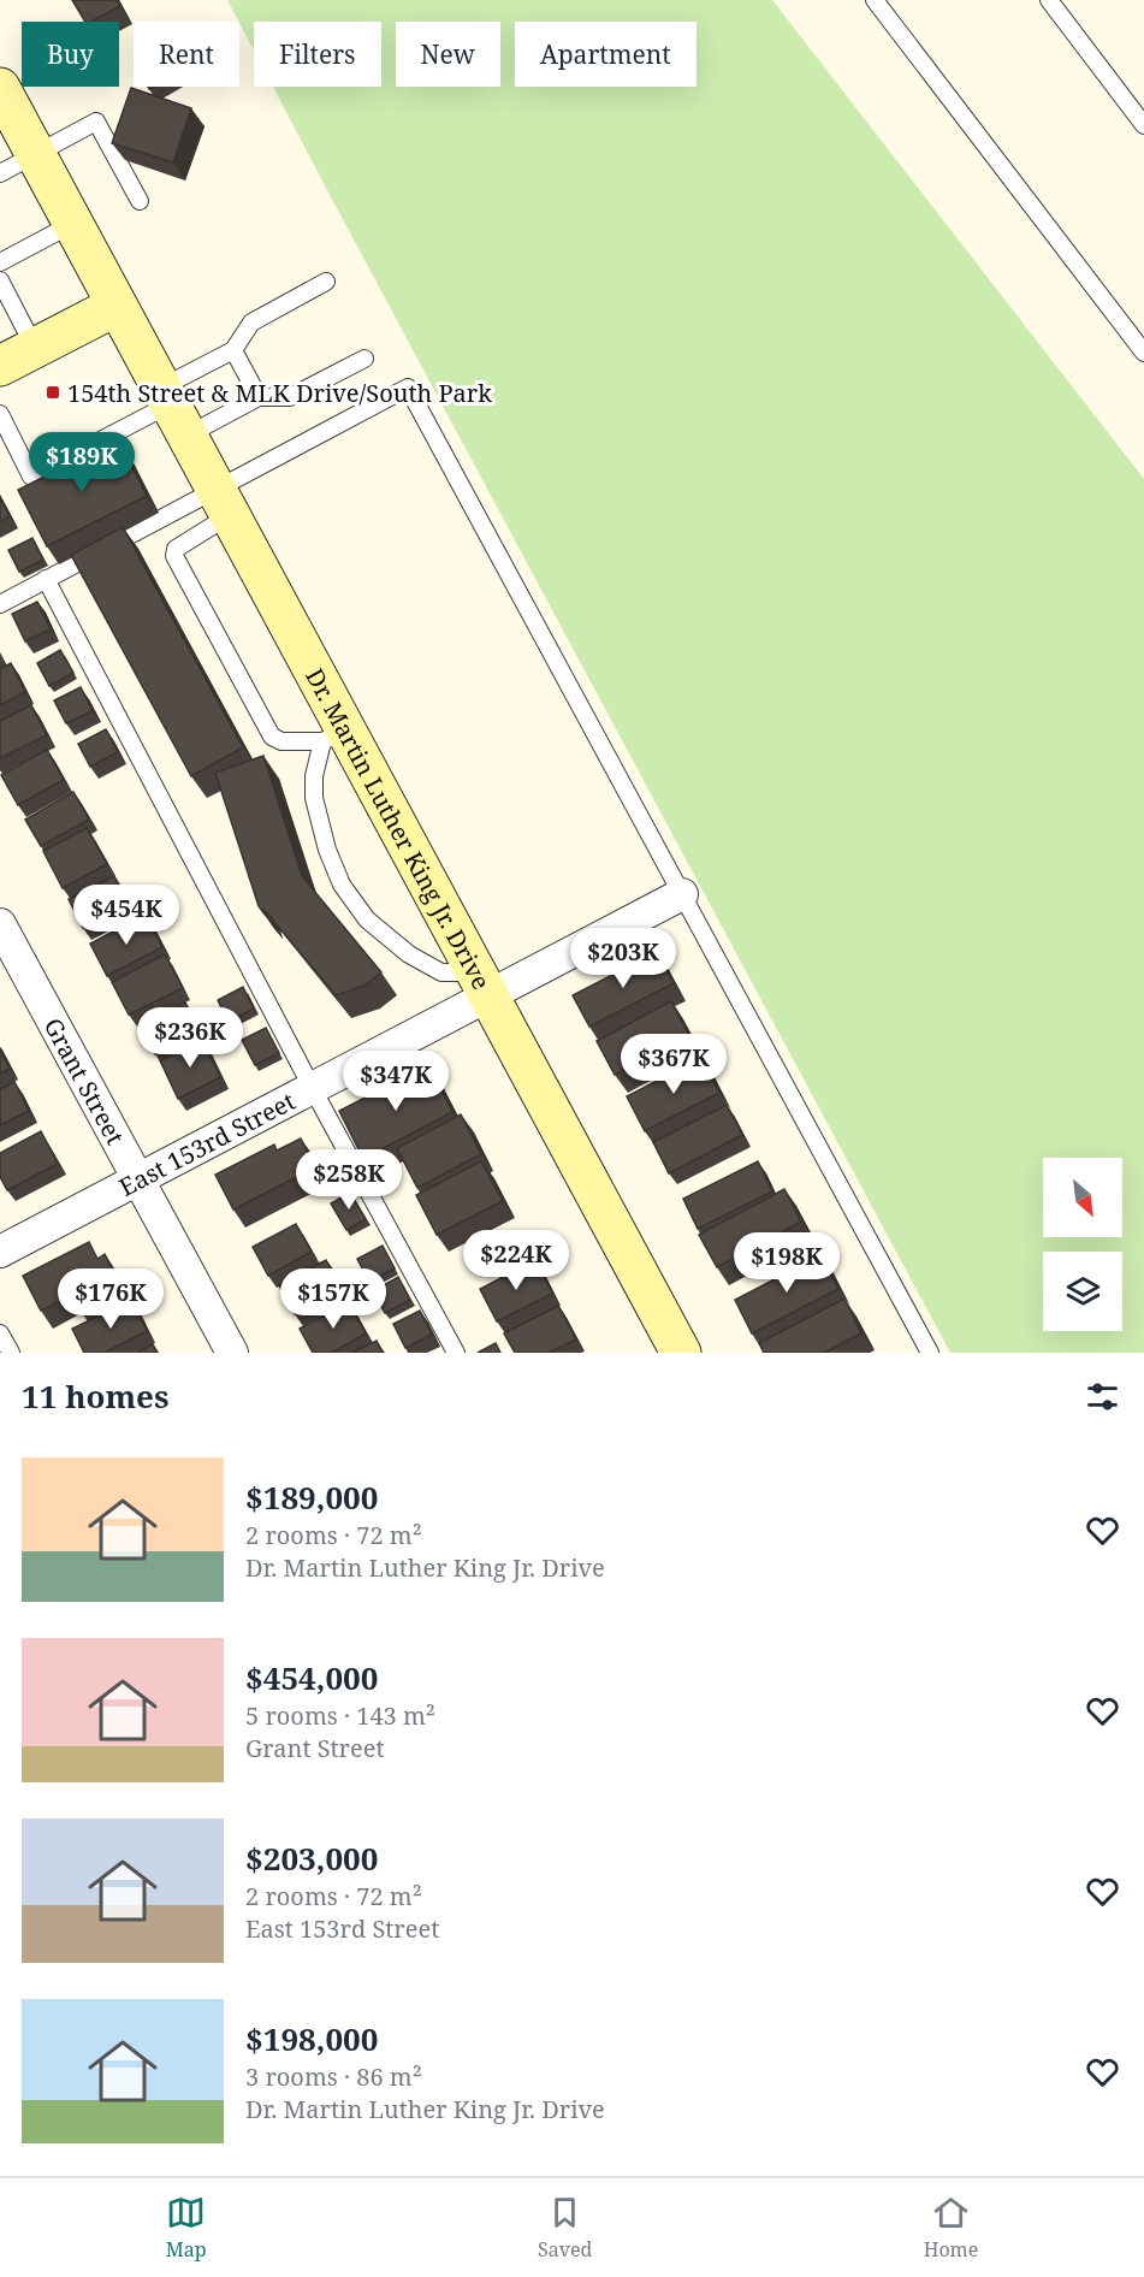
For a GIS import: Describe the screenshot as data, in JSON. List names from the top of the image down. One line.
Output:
{"streets":{"street":["Dr. Martin Luther King Jr. Drive","Grant Street","East 153rd Street"]},"crossings":[["Dr. Martin Luther King Jr. Drive","East 153rd Street"],["Grant Street","East 153rd Street"]],"places":{"transit":["154th Street & MLK Drive/South Park"]},"north":"bottom right","page":{"chip":["Buy","Rent","Filters","New","Apartment"],"price":["$189K","$454K","$203K","$236K","$367K","$347K","$258K","$224K","$198K","$176K","$157K"],"heading":"11 homes","list":[{"name":"$189,000","note":"2 rooms · 72 m² · Dr. Martin Luther King Jr. Drive"},{"name":"$454,000","note":"5 rooms · 143 m² · Grant Street"},{"name":"$203,000","note":"2 rooms · 72 m² · East 153rd Street"},{"name":"$198,000","note":"3 rooms · 86 m² · Dr. Martin Luther King Jr. Drive"}],"tabs":["Map","Saved","Home"]}}
